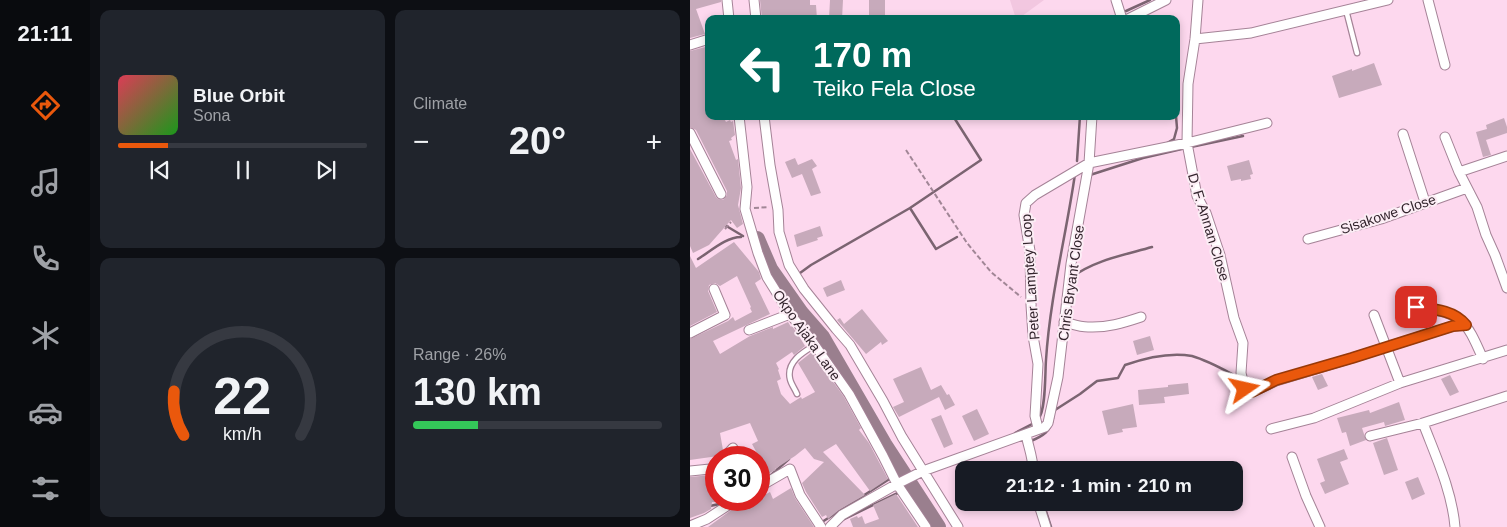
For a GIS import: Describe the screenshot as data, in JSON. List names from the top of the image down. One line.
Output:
{"streets":{"street":["Sisakowe Close","D. F. Annan Close","Peter Lamptey Loop","Chris Bryant Close","Okpo Ajaka Lane"]},"crossings":[["D. F. Annan Close","Peter Lamptey Loop"],["Peter Lamptey Loop","Chris Bryant Close"],["Chris Bryant Close","Okpo Ajaka Lane"]],"page":{"tabs":"21:11","tile":["Climate",["Range · 26%","130 km"]],"turn":["170 m","Teiko Fela Close"],"song":["Blue Orbit","Sona"],"heat":["−","20°","+"],"limit":"30","trip":"21:12 · 1 min · 210 m","gauge":["22","km/h"]}}
